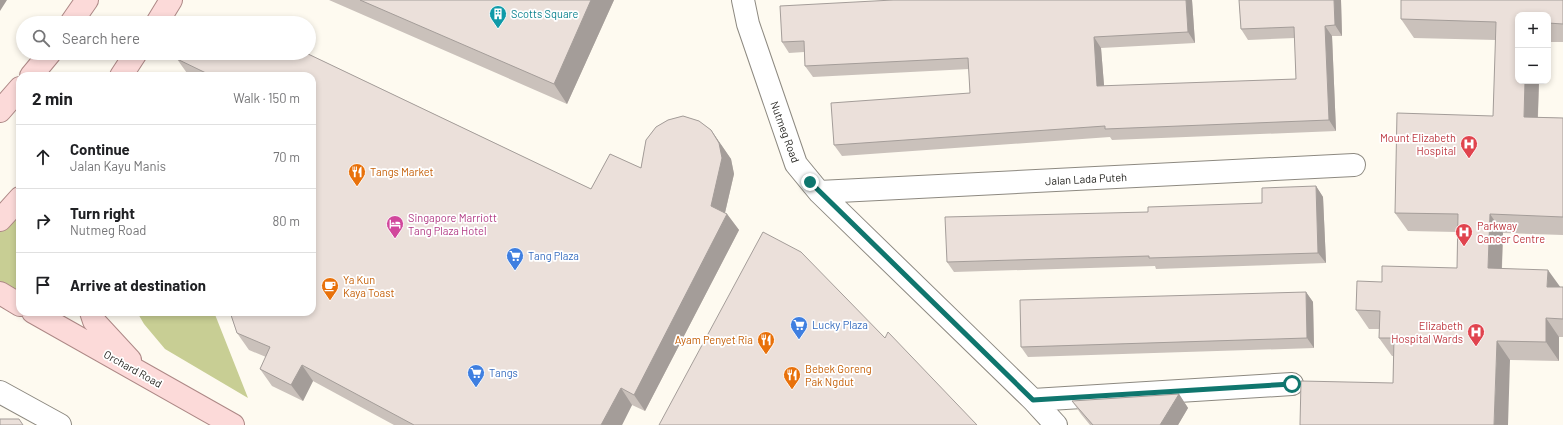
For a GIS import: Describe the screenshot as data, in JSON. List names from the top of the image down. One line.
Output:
{"streets":{"main road":["Orchard Road"],"street":["Nutmeg Road","Jalan Lada Puteh"]},"crossings":[["Nutmeg Road","Jalan Lada Puteh"]],"places":{"building":["Scotts Square"],"hospital":["Mount Elizabeth Hospital","Parkway Cancer Centre","Elizabeth Hospital Wards"],"restaurant":["Tangs Market","Ayam Penyet Ria","Bebek Goreng Pak Ngdut"],"hotel":["Singapore Marriott Tang Plaza Hotel"],"supermarket":["Tang Plaza","Lucky Plaza","Tangs"],"cafe":["Ya Kun Kaya Toast"]},"page":{"map_buttons":["+","−"],"search":"Search here","heading":["2 min","Walk · 150 m"],"list":[["Continue","Jalan Kayu Manis","70 m"],["Turn right","Nutmeg Road","80 m"],"Arrive at destination"]}}
